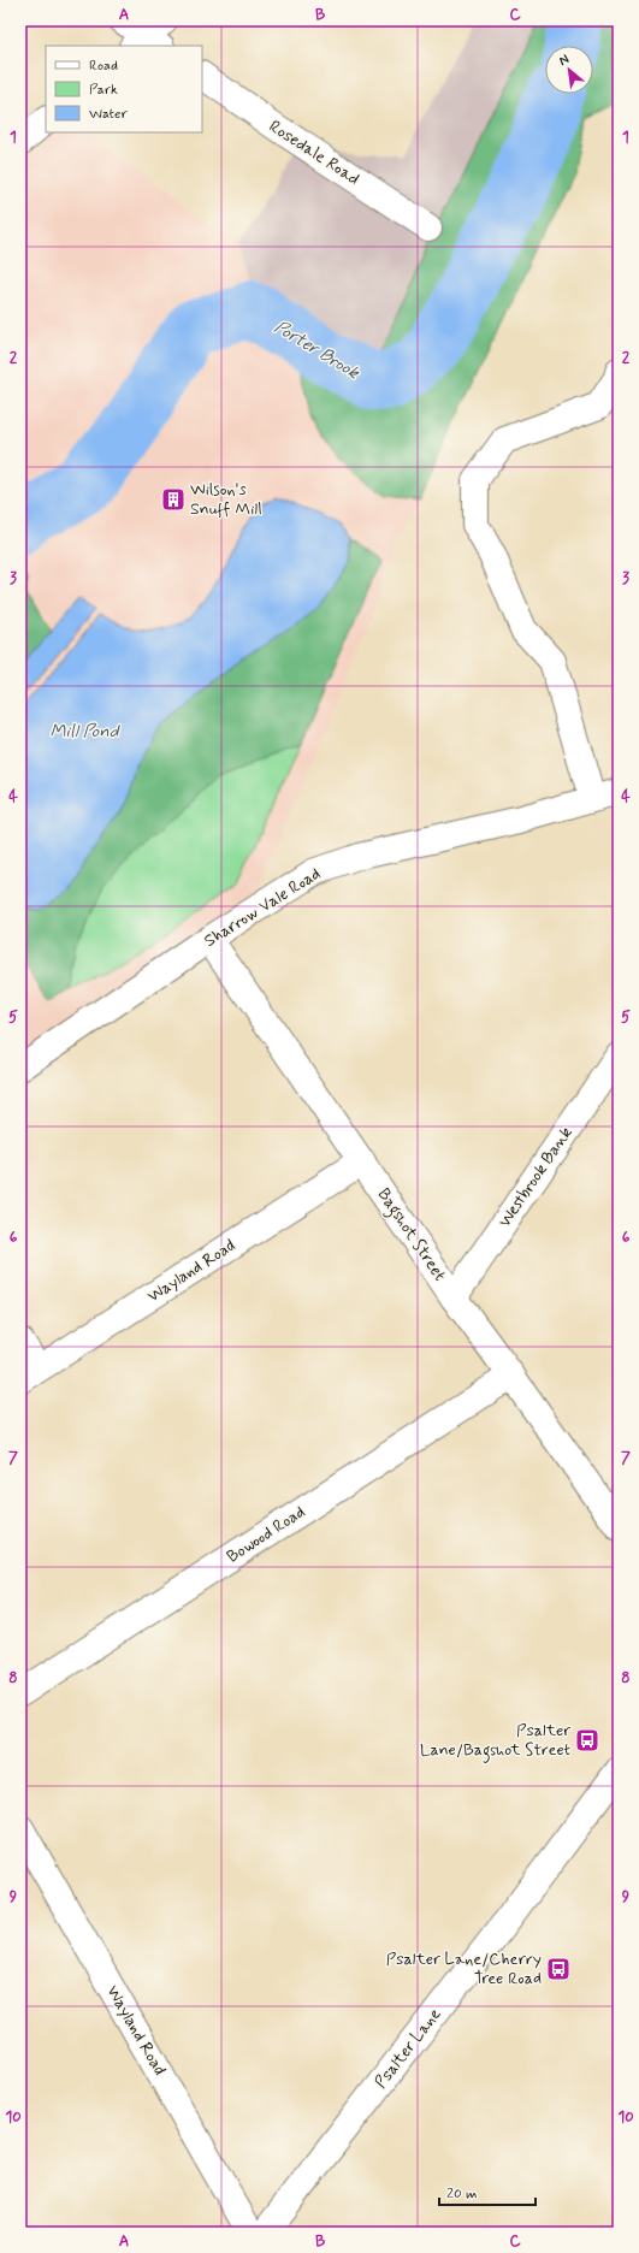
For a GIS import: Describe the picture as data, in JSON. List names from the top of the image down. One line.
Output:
{"streets":{"street":["Rosedale Road","Sharrow Vale Road","Westbrook Bank","Bagshot Street","Wayland Road","Bowood Road","Psalter Lane"]},"crossings":[["Sharrow Vale Road","Bagshot Street"],["Westbrook Bank","Bagshot Street"],["Bagshot Street","Wayland Road"],["Bagshot Street","Bowood Road"]],"water":["Porter Brook","Mill Pond"],"places":{"building":["Wilson's Snuff Mill"],"bus stop":["Psalter Lane/Bagshot Street","Psalter Lane/Cherry Tree Road"]},"legend":["Road","Park","Water"],"scale_bar":"20 m","north":"top left","grid":{"columns":["A","B","C"],"rows":["1","2","3","4","5","6","7","8","9","10"]}}
